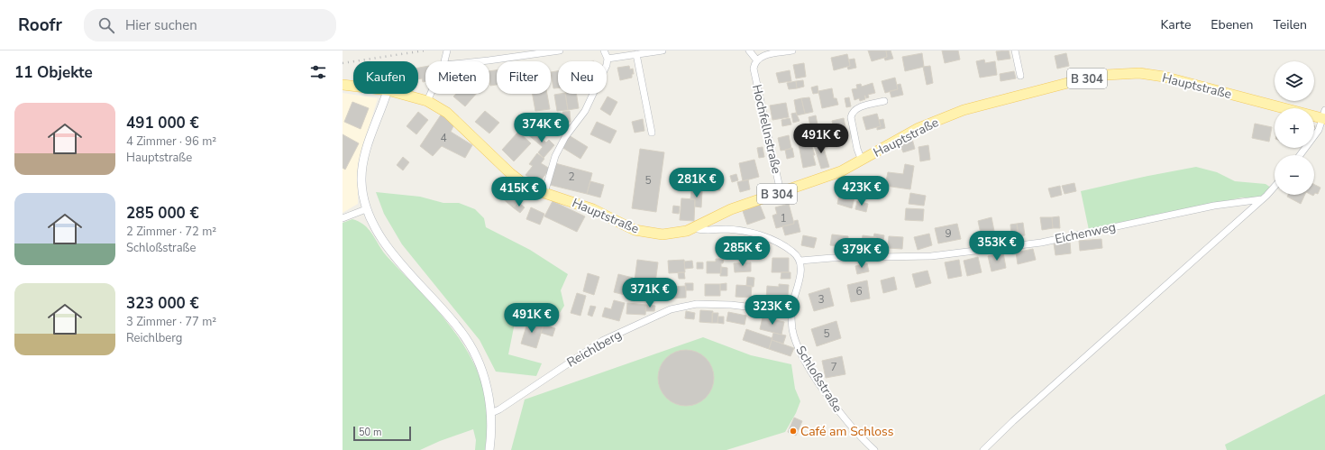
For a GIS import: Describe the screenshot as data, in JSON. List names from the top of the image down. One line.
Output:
{"streets":{"main road":["B 304","Hauptstraße"],"street":["Hochfellnstraße","Eichenweg","Reichlberg","Schloßstraße"]},"crossings":[["Hauptstraße","Hochfellnstraße"],["Eichenweg","Schloßstraße"],["Reichlberg","Schloßstraße"]],"places":["Café am Schloss"],"house_numbers":["4","2","5","1","9","6","3","5","7"],"scale_bar":"50 m","page":{"header":"Roofr","search":"Hier suchen","nav":["Karte","Ebenen","Teilen"],"heading":"11 Objekte","map_buttons":["+","−"],"chip":["Kaufen","Mieten","Filter","Neu"],"list":[{"name":"491 000 €","note":"4 Zimmer · 96 m² · Hauptstraße"},{"name":"285 000 €","note":"2 Zimmer · 72 m² · Schloßstraße"},{"name":"323 000 €","note":"3 Zimmer · 77 m² · Reichlberg"}],"price":["374K €","491K €","281K €","423K €","415K €","353K €","285K €","379K €","371K €","323K €","491K €"],"scale":"50 m"}}
